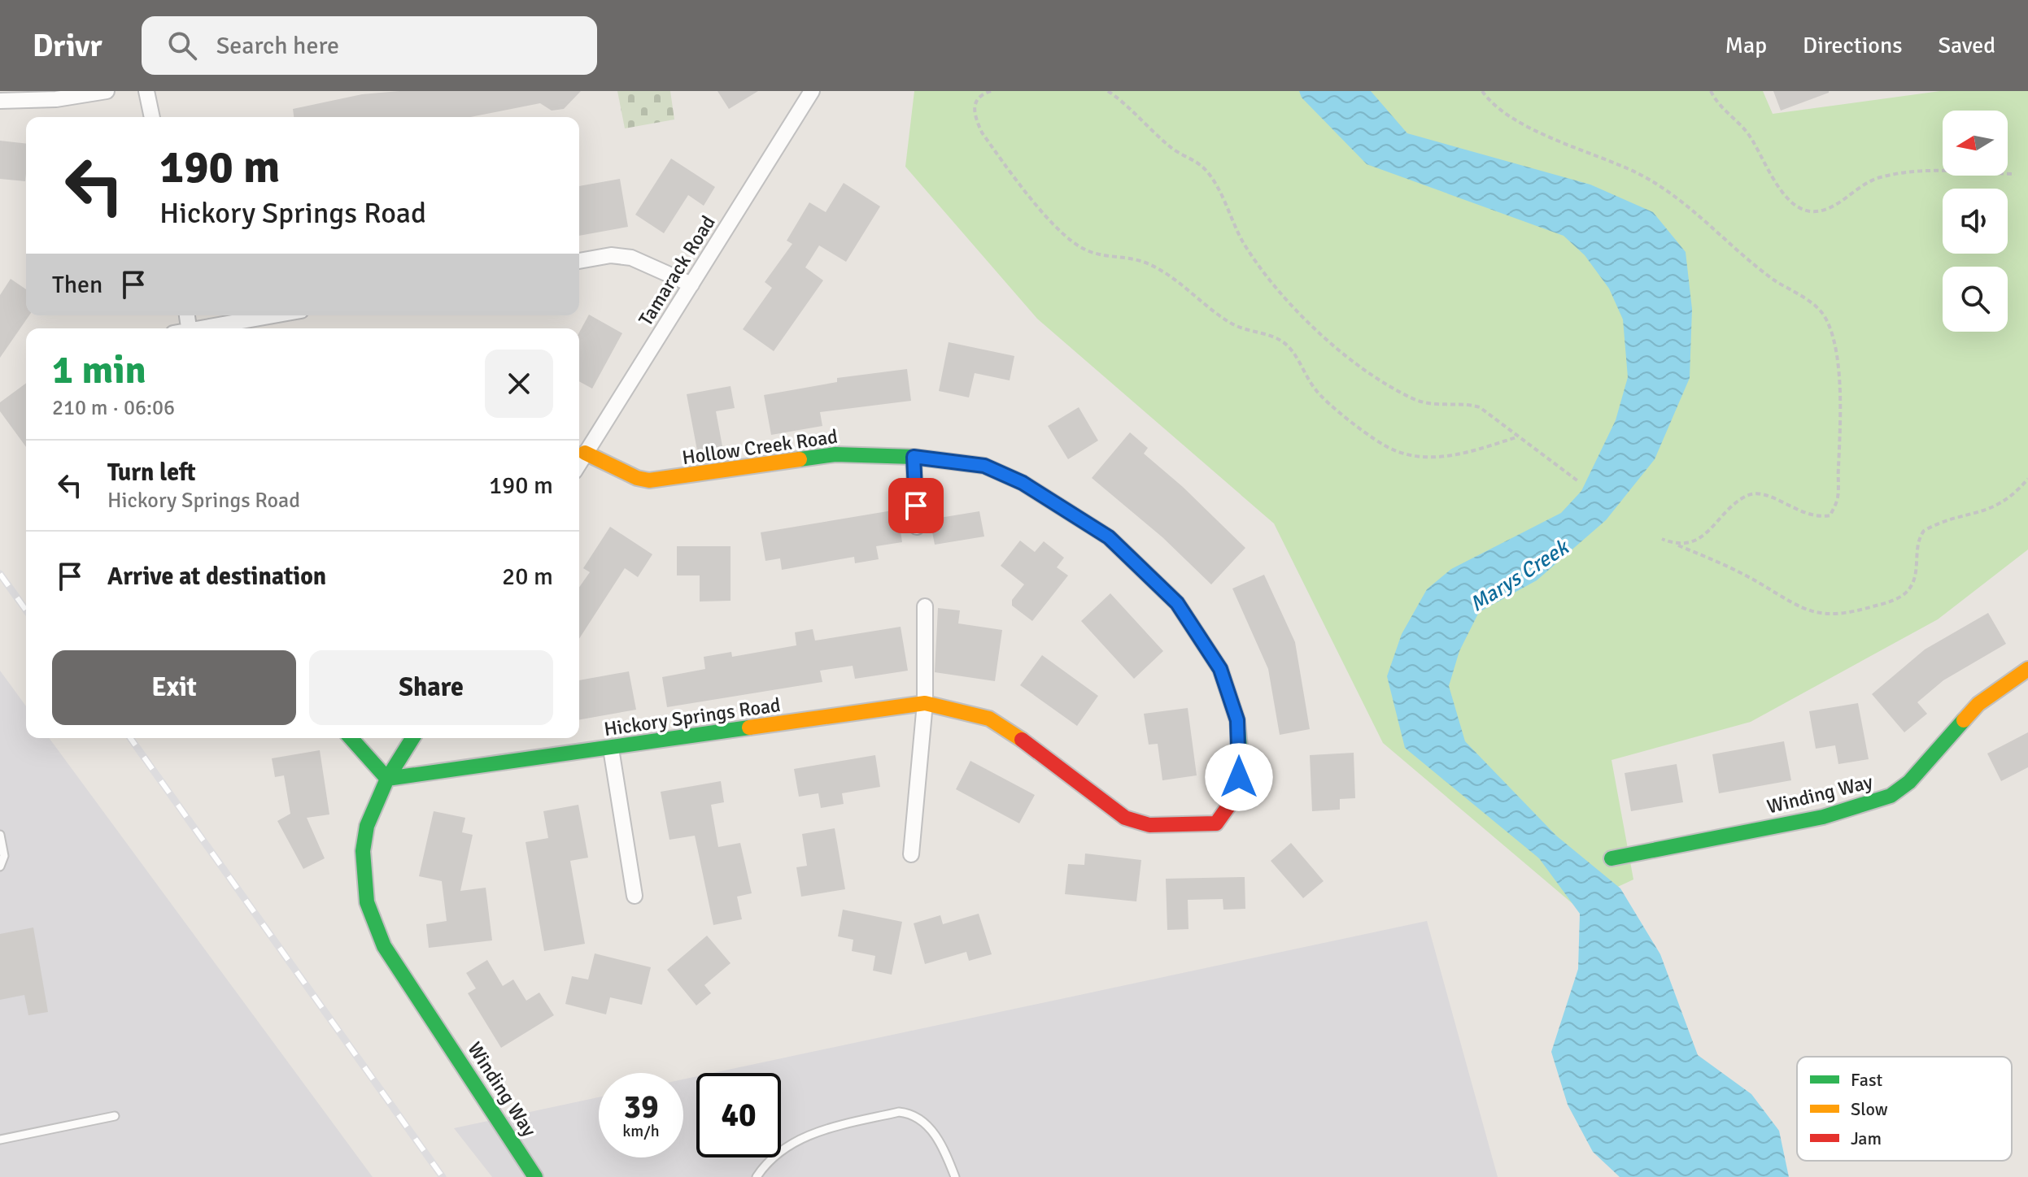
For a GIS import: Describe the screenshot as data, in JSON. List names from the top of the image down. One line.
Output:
{"streets":{"street":["Tamarack Road","Hollow Creek Road","Hickory Springs Road","Winding Way"]},"crossings":[["Tamarack Road","Hollow Creek Road"],["Hollow Creek Road","Hickory Springs Road"],["Hickory Springs Road","Winding Way"]],"water":["Marys Creek"],"legend":["Fast","Slow","Jam"],"north":"left","page":{"header":"Drivr","search":"Search here","nav":["Map","Directions","Saved"],"turn":["190 m","Hickory Springs Road"],"then":"Then","heading":["1 min","210 m · 06:06"],"list":[{"name":"Turn left","note":"Hickory Springs Road","value":"190 m"},{"name":"Arrive at destination","value":"20 m"}],"buttons":["Exit","Share"],"speed":"39 km/h","limit":"40"}}
